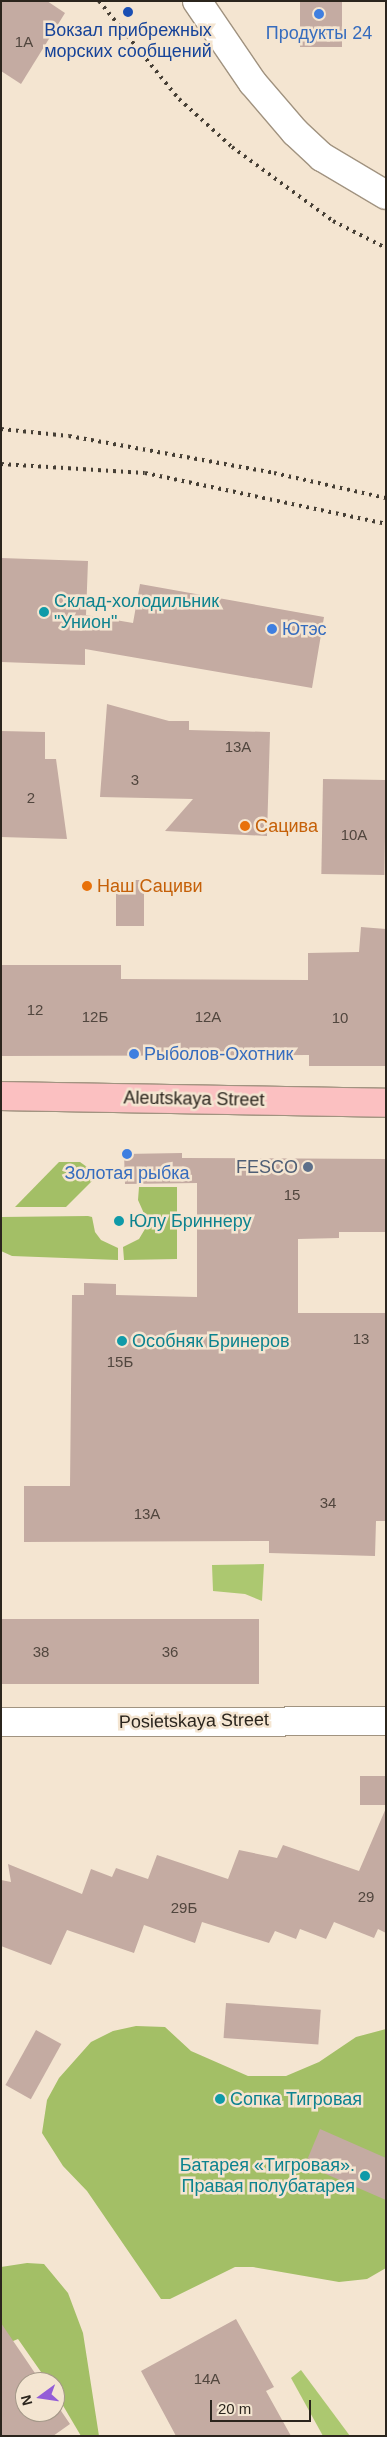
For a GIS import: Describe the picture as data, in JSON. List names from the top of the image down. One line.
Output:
{"streets":{"main road":["Aleutskaya Street"],"street":["Posietskaya Street"]},"places":["Вокзал прибрежных морских сообщений","Продукты 24","Склад-холодильник \"Унион\"","Ютэс","Сацива","Наш Сациви","Рыболов-Охотник","Золотая рыбка","FESCO","Юлу Бриннеру","Особняк Бринеров","Сопка Тигровая","Батарея «Тигровая». Правая полубатарея"],"house_numbers":["1А","13А","3","2","10А","12","12Б","12А","10","15","13","15Б","34","13А","38","36","29","29Б","14А"],"scale_bar":"20 m","north":"left"}
